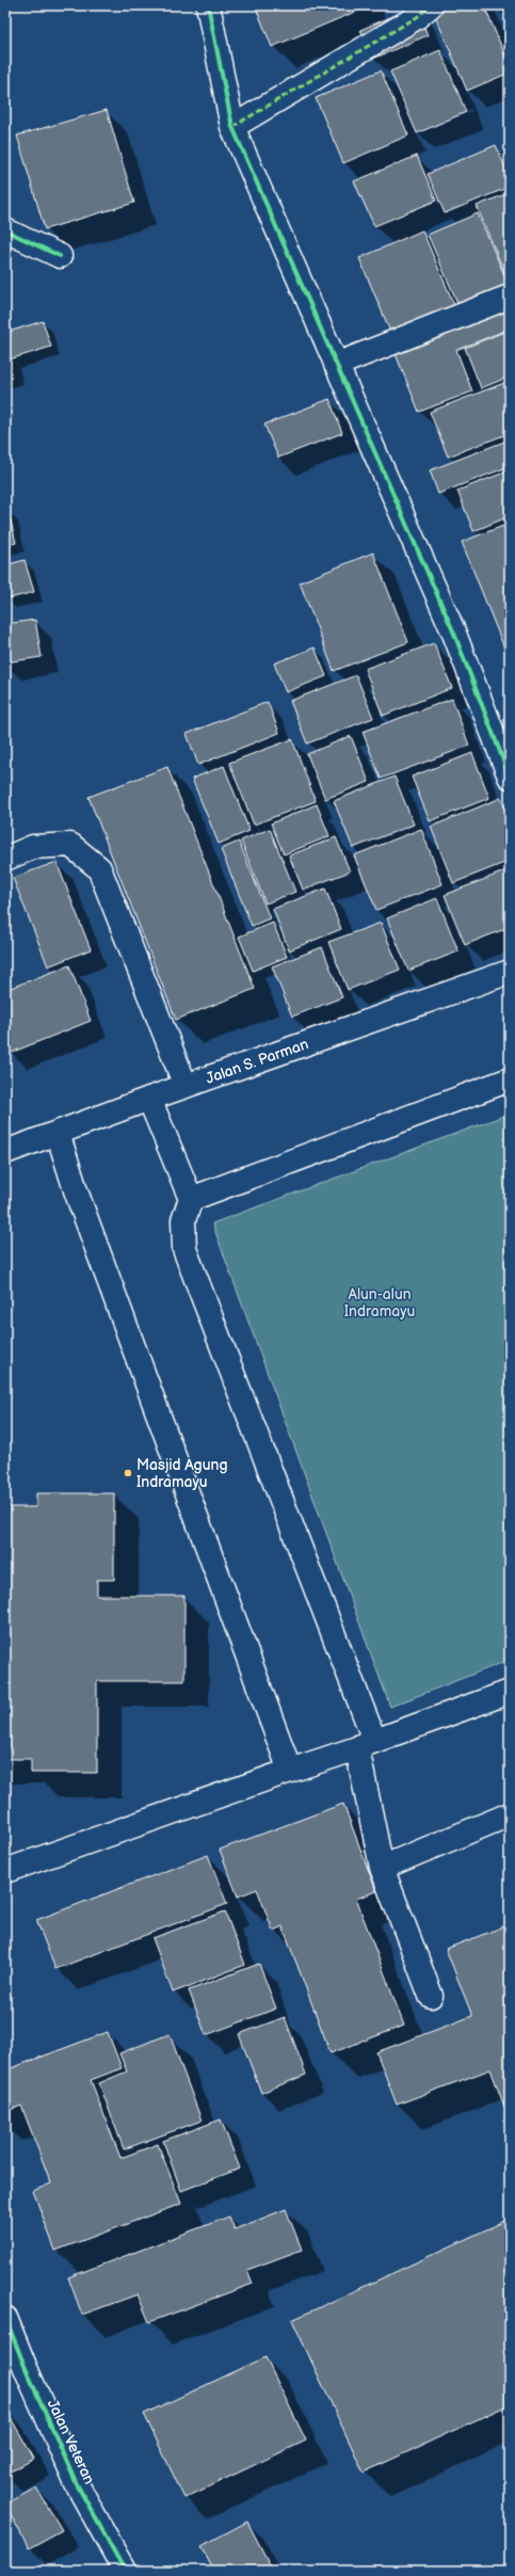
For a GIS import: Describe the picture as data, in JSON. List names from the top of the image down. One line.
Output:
{"streets":{"street":["Jalan S. Parman","Jalan Veteran"]},"parks":["Alun-alun Indramayu"],"places":["Masjid Agung Indramayu"]}
